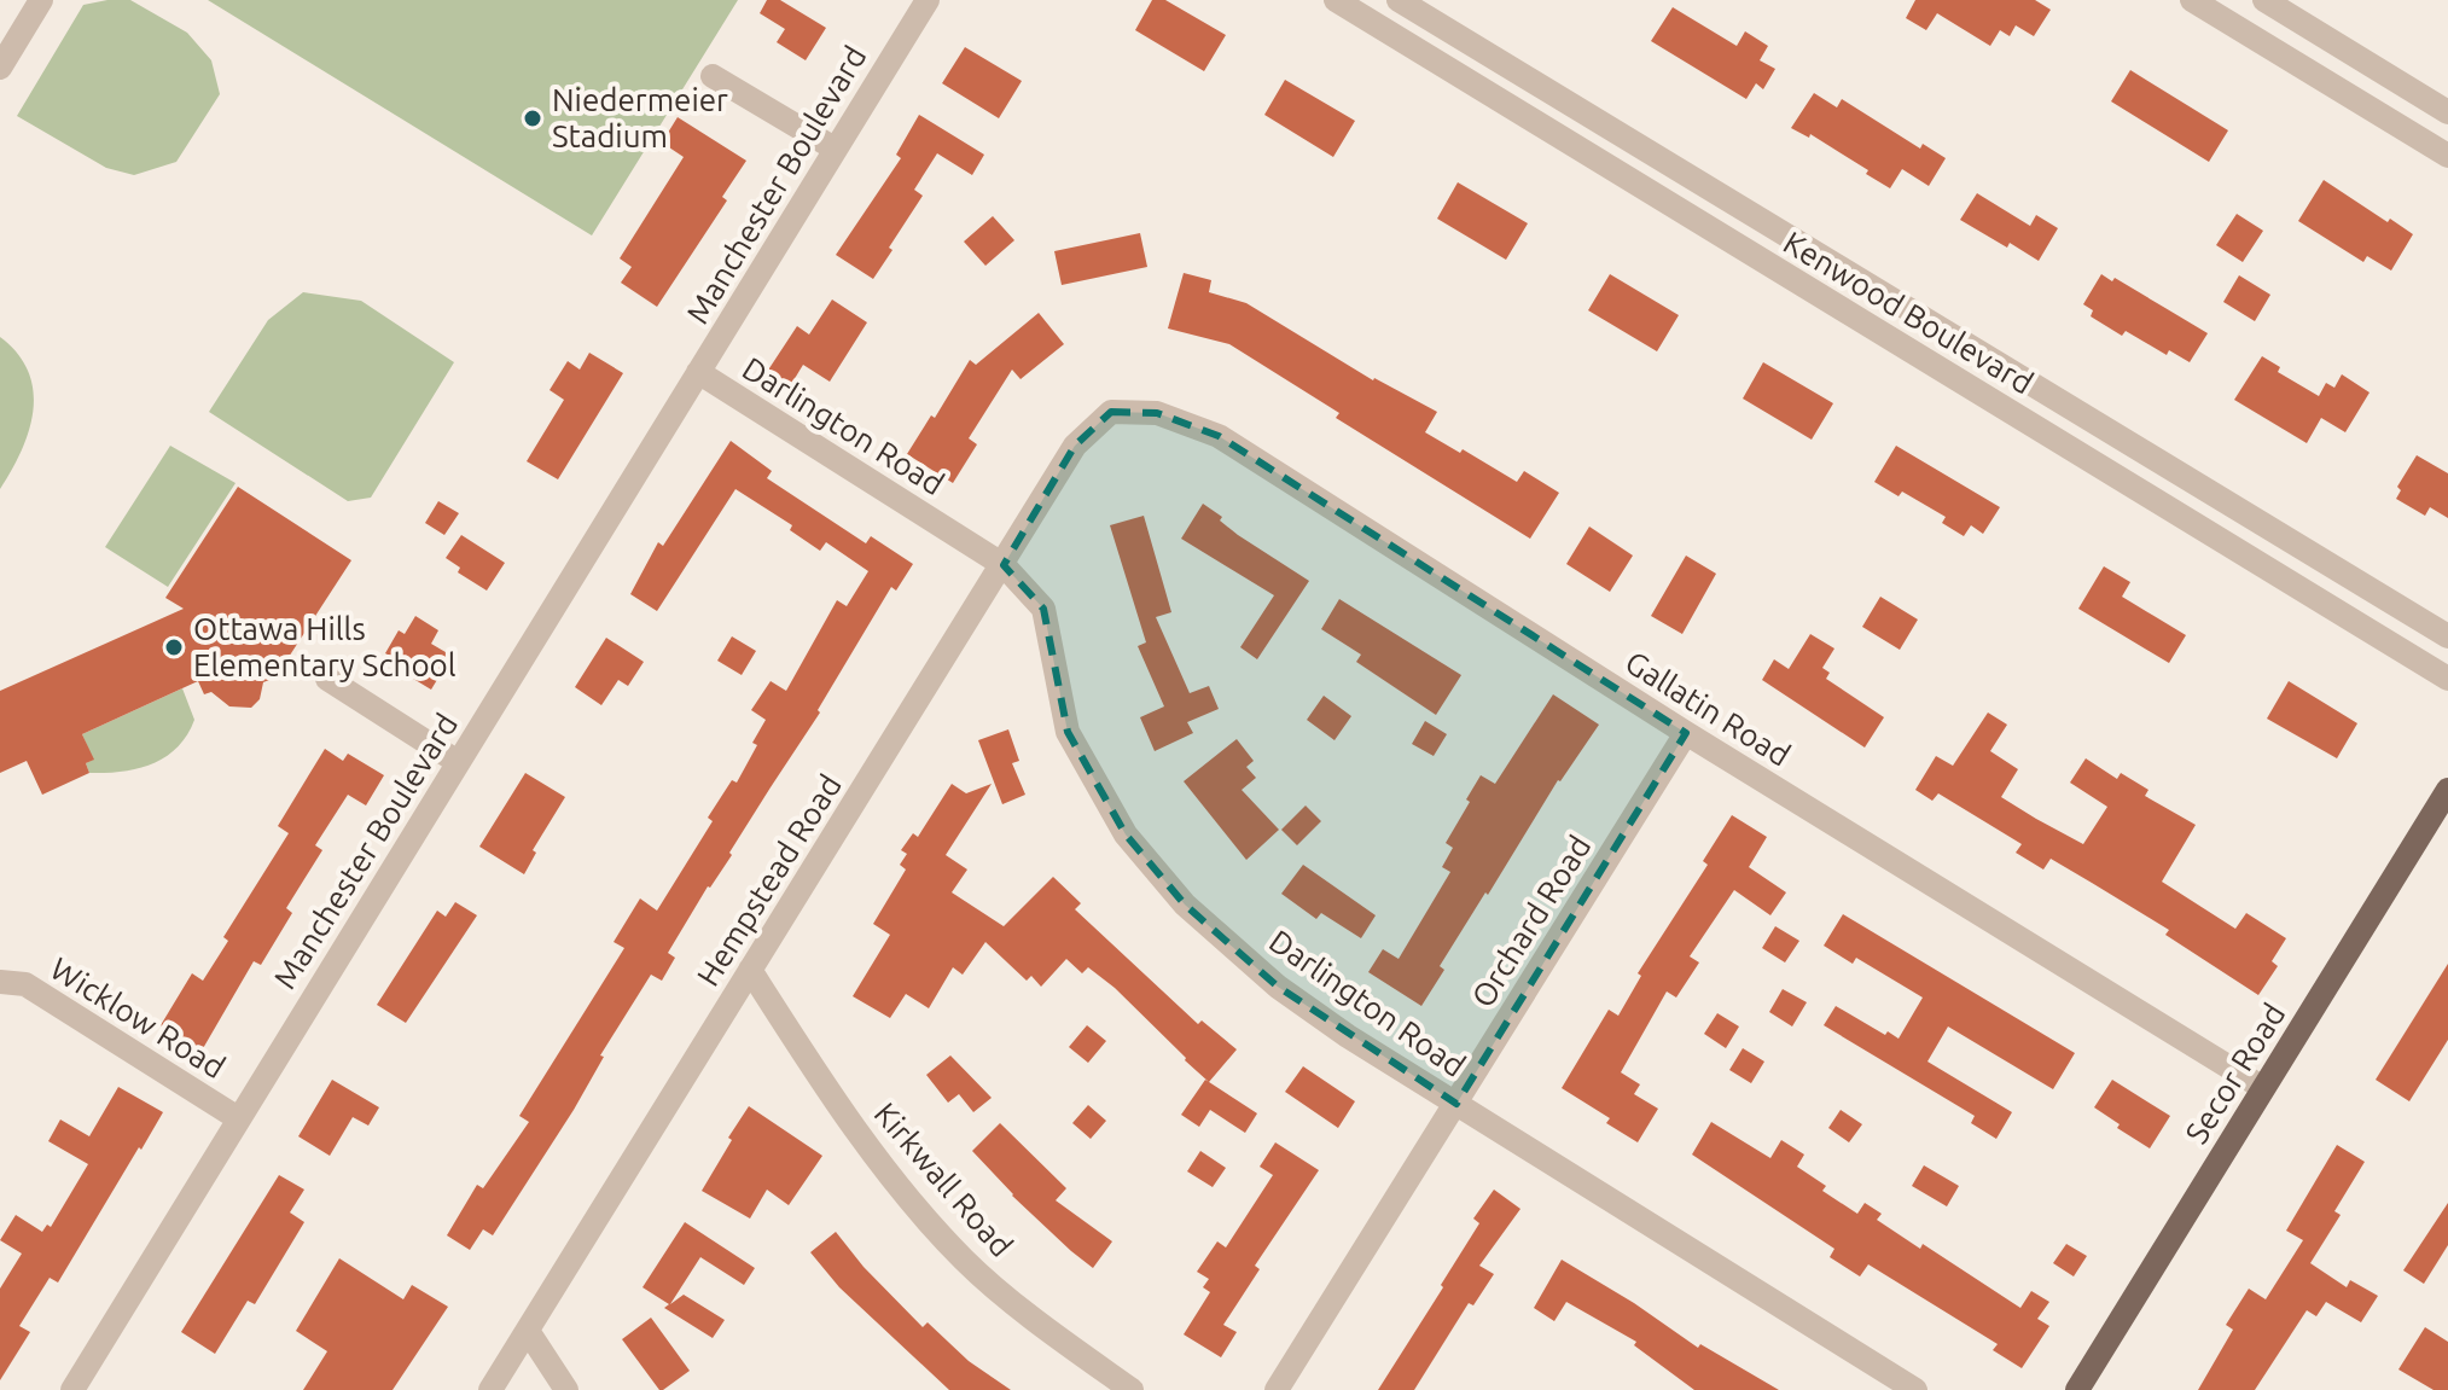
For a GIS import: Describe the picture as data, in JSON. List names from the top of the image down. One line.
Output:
{"streets":{"main road":["Secor Road"],"street":["Manchester Boulevard","Kenwood Boulevard","Darlington Road","Gallatin Road","Hempstead Road","Orchard Road","Wicklow Road","Kirkwall Road"]},"crossings":[["Manchester Boulevard","Darlington Road"],["Manchester Boulevard","Wicklow Road"],["Darlington Road","Hempstead Road"],["Darlington Road","Orchard Road"],["Gallatin Road","Hempstead Road"],["Gallatin Road","Orchard Road"],["Gallatin Road","Secor Road"],["Hempstead Road","Kirkwall Road"]],"places":["Niedermeier Stadium","Ottawa Hills Elementary School"]}
